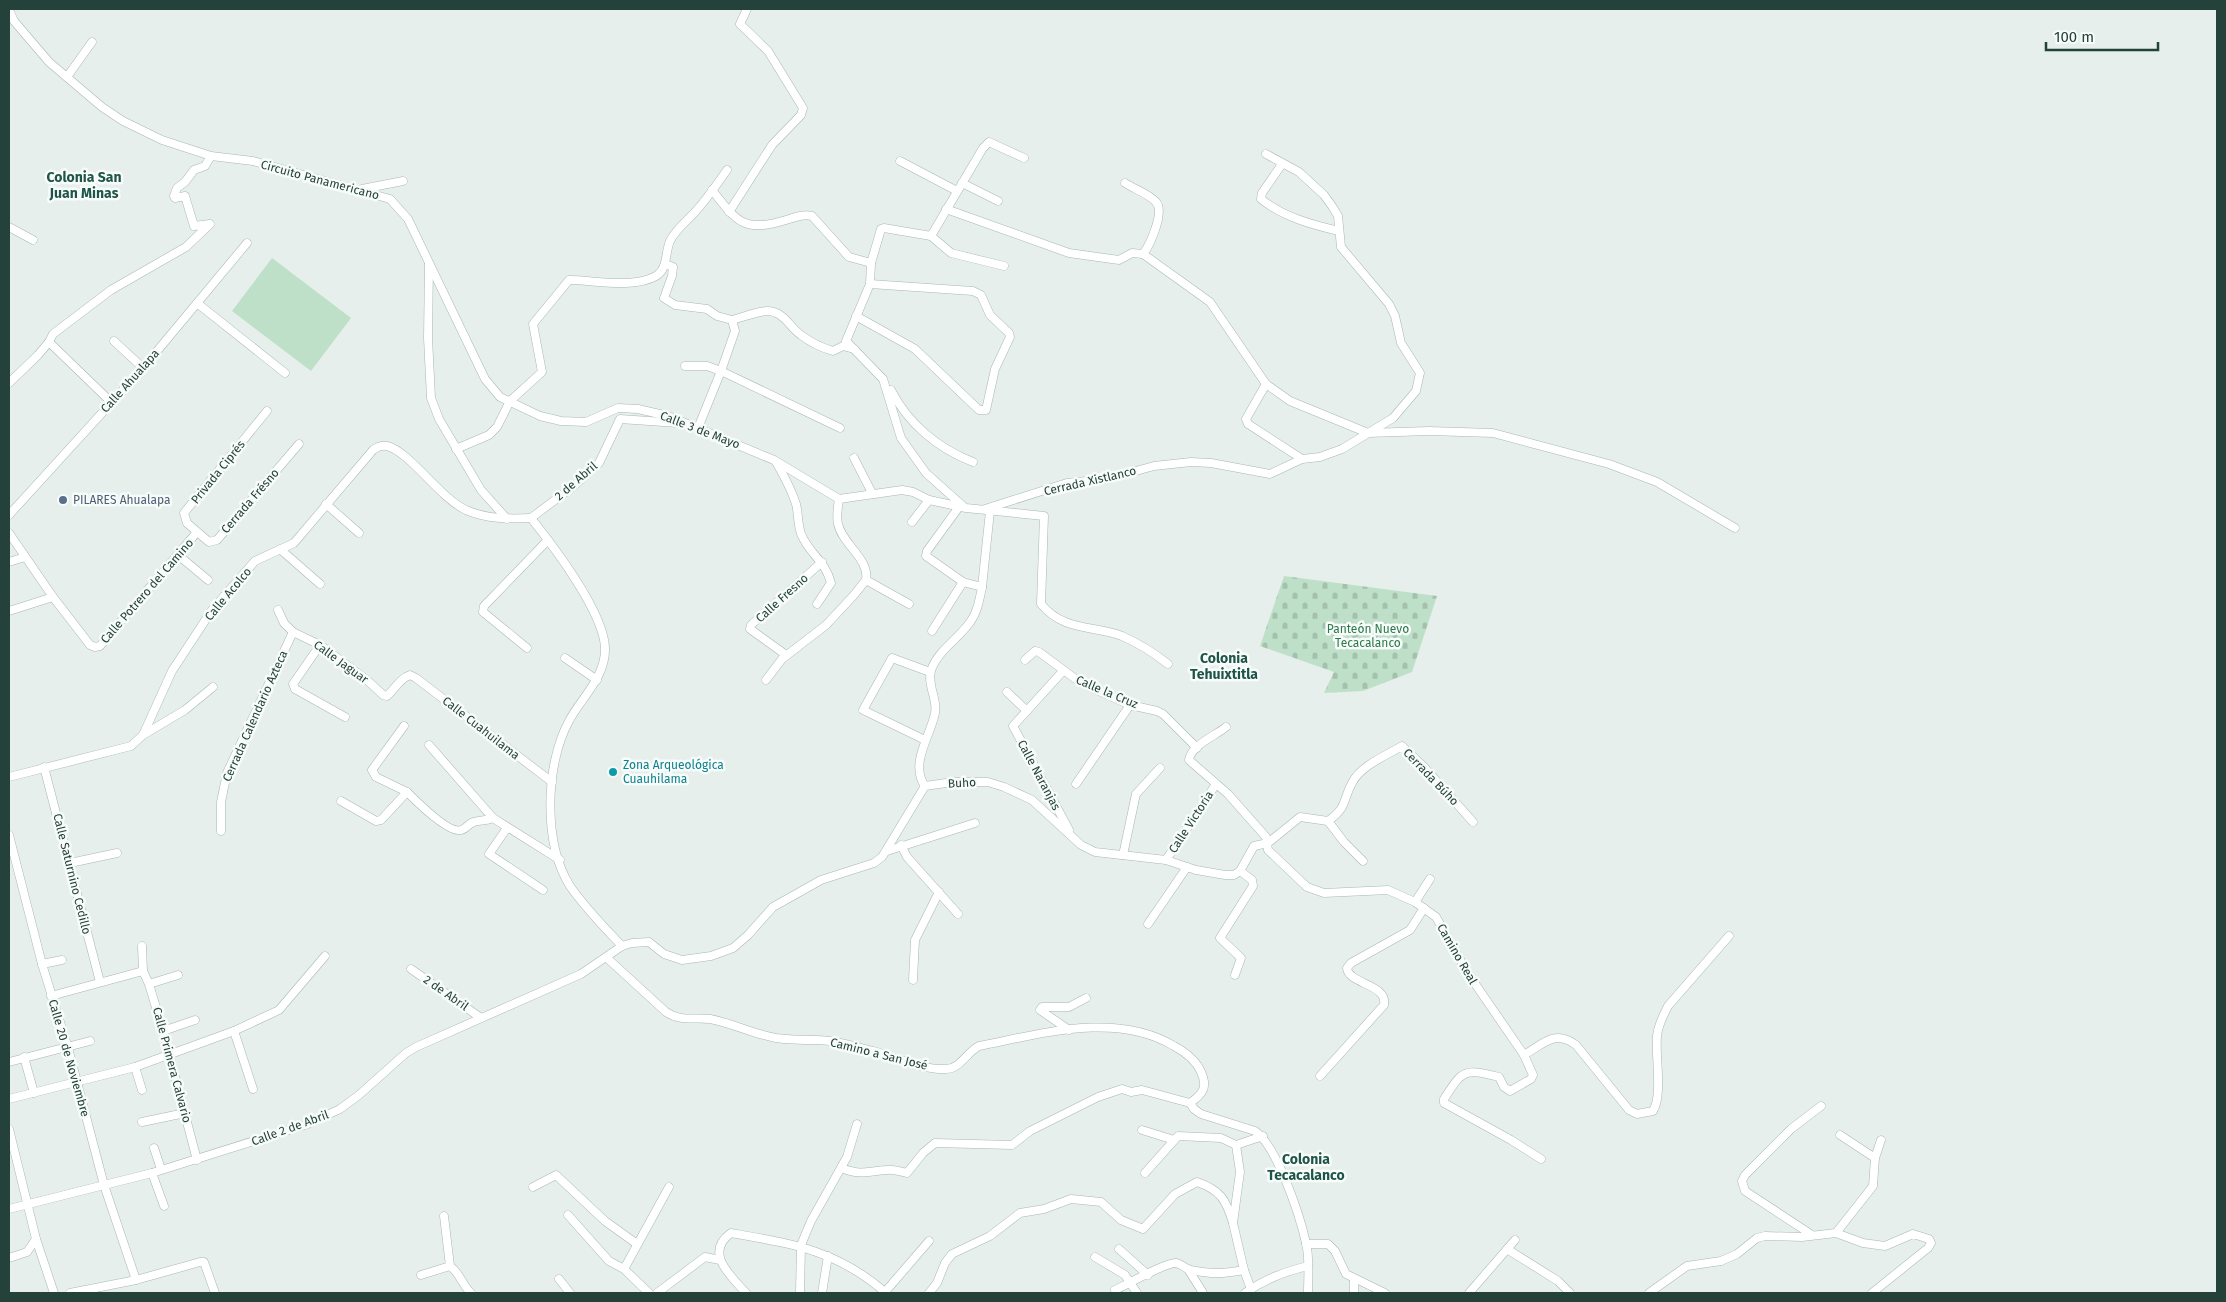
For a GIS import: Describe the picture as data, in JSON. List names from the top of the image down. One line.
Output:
{"streets":{"street":["Circuito Panamericano","Calle Ahualapa","Calle 3 de Mayo","Privada Ciprés","2 de Abril","Cerrada Xistlanco","Cerrada Frésno","Calle Potrero del Camino","Calle Acolco","Calle Fresno","Calle Jaguar","Calle la Cruz","Cerrada Calendario Azteca","Calle Cuahuilama","Calle Naranjas","Cerrada Búho","Buho","Calle Victoria","Calle Saturnino Cedillo","Camino Real","Camino a San José","Calle 20 de Noviembre","Calle Primera Calvario","Calle 2 de Abril"]},"crossings":[["Circuito Panamericano","Calle 3 de Mayo"],["Circuito Panamericano","Calle Acolco"],["Calle 3 de Mayo","2 de Abril"],["Privada Ciprés","Cerrada Frésno"],["Privada Ciprés","Calle Potrero del Camino"],["2 de Abril","Calle 2 de Abril"],["Cerrada Frésno","Calle Potrero del Camino"],["Calle Jaguar","Cerrada Calendario Azteca"],["Calle Jaguar","Calle Cuahuilama"],["Calle la Cruz","Calle Naranjas"],["Calle Naranjas","Buho"],["Buho","Calle Victoria"],["Camino a San José","Calle 2 de Abril"],["Calle 20 de Noviembre","Calle 2 de Abril"],["Calle Primera Calvario","Calle 2 de Abril"]],"districts":["Colonia San Juan Minas","Colonia Tehuixtitla","Colonia Tecacalanco"],"parks":["Panteón Nuevo Tecacalanco"],"places":["PILARES Ahualapa","Zona Arqueológica Cuauhilama"],"scale_bar":"100 m"}
